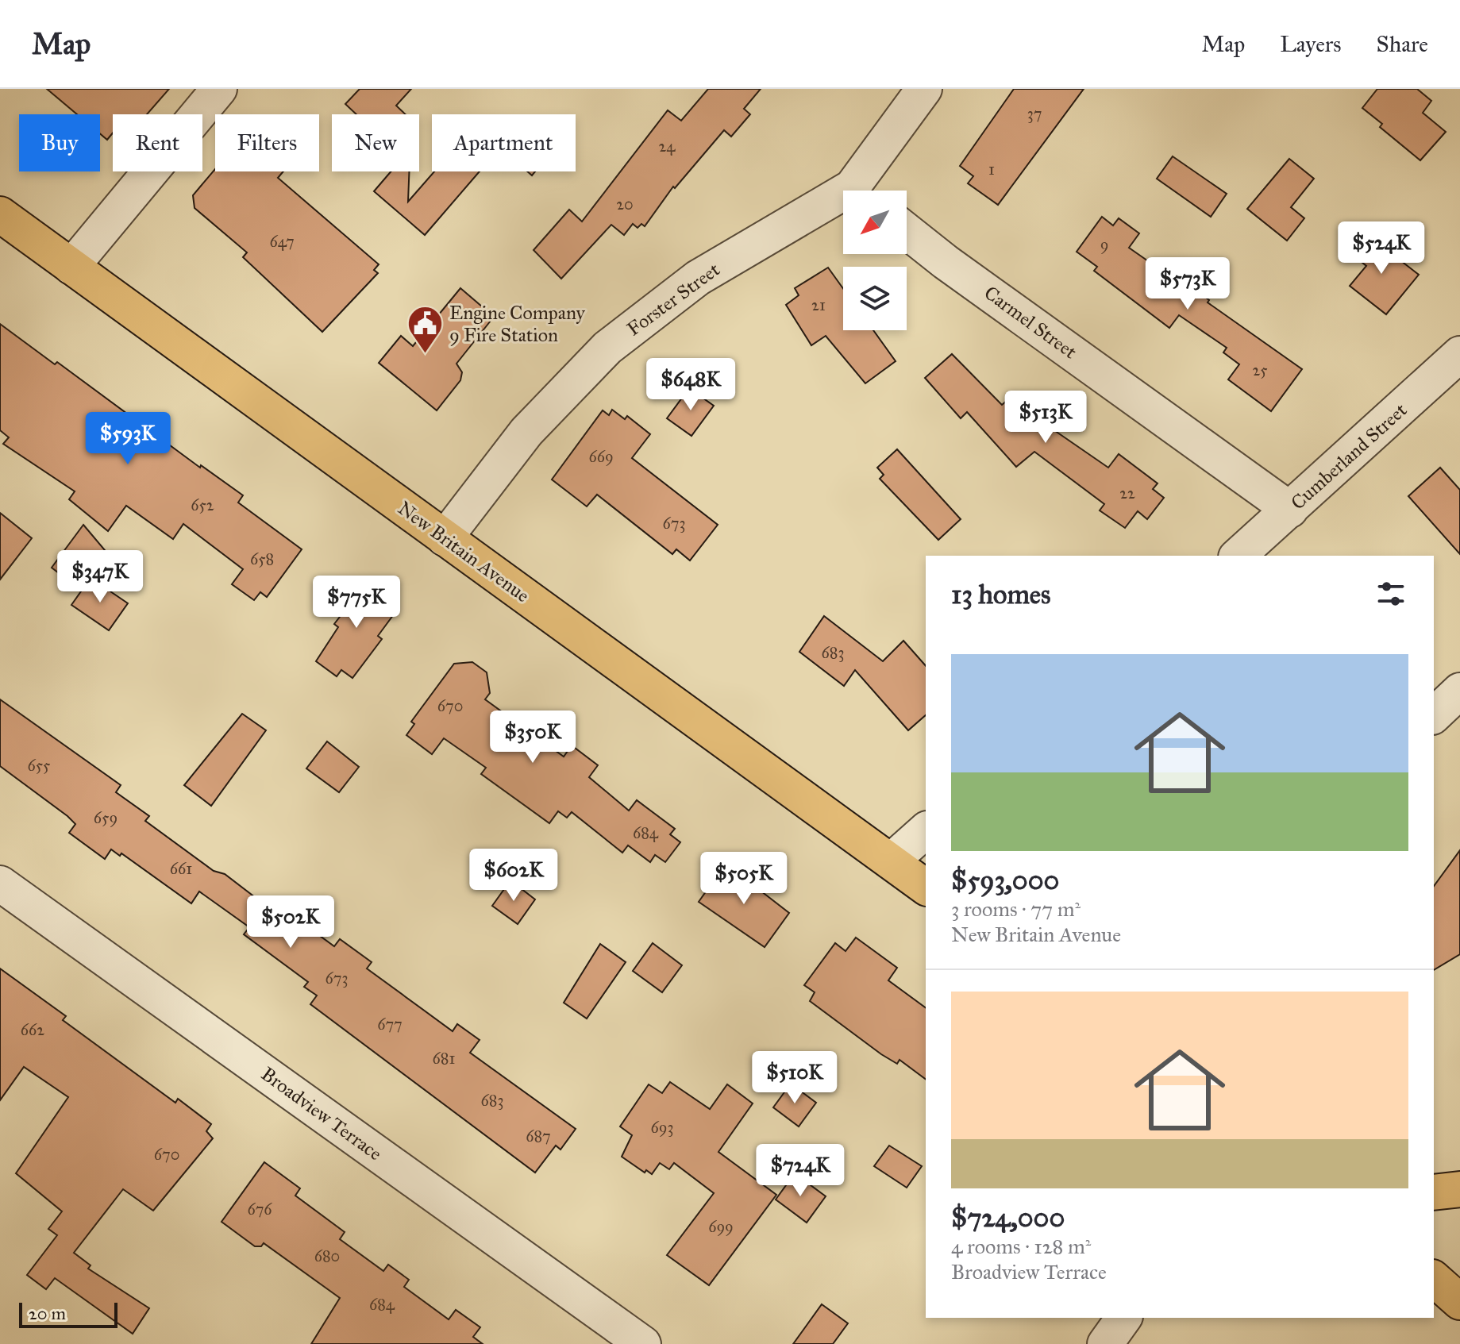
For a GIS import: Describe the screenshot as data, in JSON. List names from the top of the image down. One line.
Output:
{"streets":{"main road":["New Britain Avenue"],"street":["Forster Street","Carmel Street","Cumberland Street","Broadview Terrace"]},"crossings":[["Forster Street","New Britain Avenue"],["Carmel Street","Cumberland Street"]],"places":{"public building":["Engine Company 9 Fire Station"]},"house_numbers":["37","24","1","20","647","9","21","25","669","22","652","673","658","683","670","655","659","684","661","673","677","662","681","683","693","687","670","676","699","680","684"],"scale_bar":"20 m","north":"bottom left","page":{"header":"Map","nav":["Map","Layers","Share"],"chip":["Buy","Rent","Filters","New","Apartment"],"price":["$524K","$573K","$648K","$513K","$593K","$347K","$775K","$350K","$602K","$505K","$502K","$510K","$724K"],"heading":"13 homes","list":[{"name":"$593,000","note":"3 rooms · 77 m² · New Britain Avenue"},{"name":"$724,000","note":"4 rooms · 128 m² · Broadview Terrace"}],"scale":"20 m"}}
